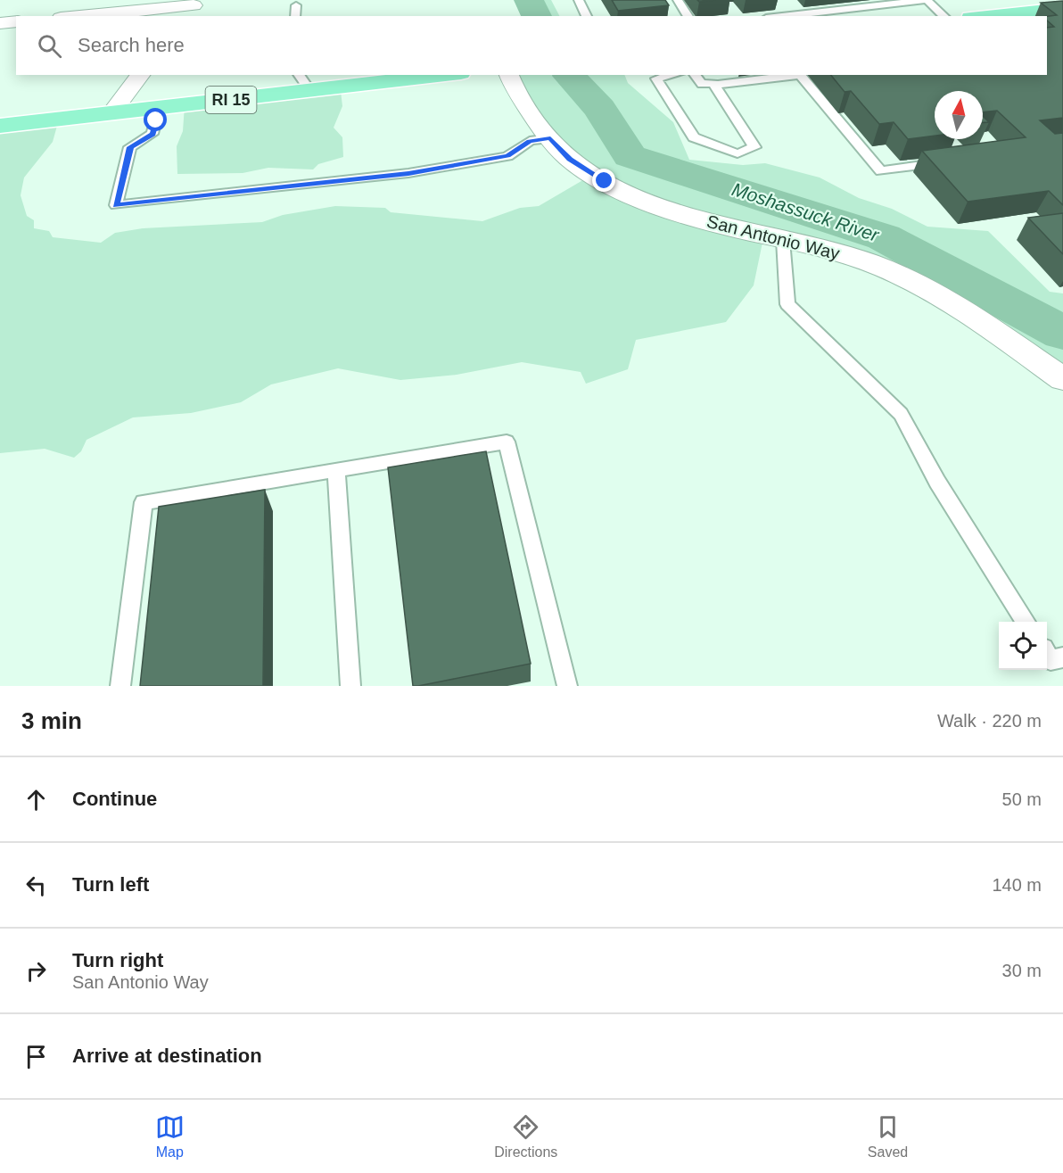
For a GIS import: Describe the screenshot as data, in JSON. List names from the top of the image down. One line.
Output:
{"streets":{"main road":["RI 15"],"street":["San Antonio Way"]},"water":["Moshassuck River"],"north":"top","page":{"search":"Search here","heading":["3 min","Walk · 220 m"],"list":[["Continue","50 m"],["Turn left","140 m"],["Turn right","San Antonio Way","30 m"],"Arrive at destination"],"nav":["Map","Directions","Saved"]}}
